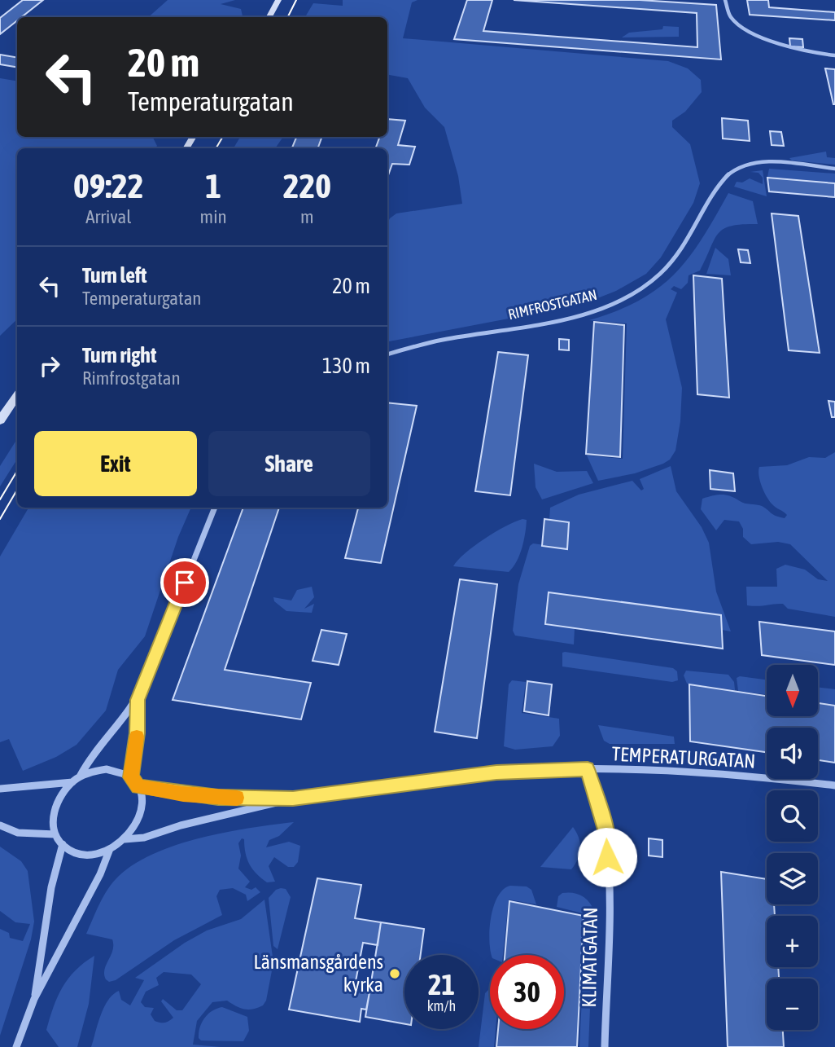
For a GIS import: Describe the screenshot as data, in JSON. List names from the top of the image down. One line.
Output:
{"streets":{"street":["RIMFROSTGATAN","TEMPERATURGATAN","KLIMATGATAN"]},"crossings":[["TEMPERATURGATAN","KLIMATGATAN"]],"places":["Länsmansgårdens kyrka"],"north":"bottom","page":{"turn":["20 m","Temperaturgatan"],"eta":["09:22","Arrival","1","min","220","m"],"list":[{"name":"Turn left","note":"Temperaturgatan","value":"20 m"},{"name":"Turn right","note":"Rimfrostgatan","value":"130 m"}],"buttons":["Exit","Share"],"map_buttons":["+","−"],"speed":"21 km/h","limit":"30"}}
